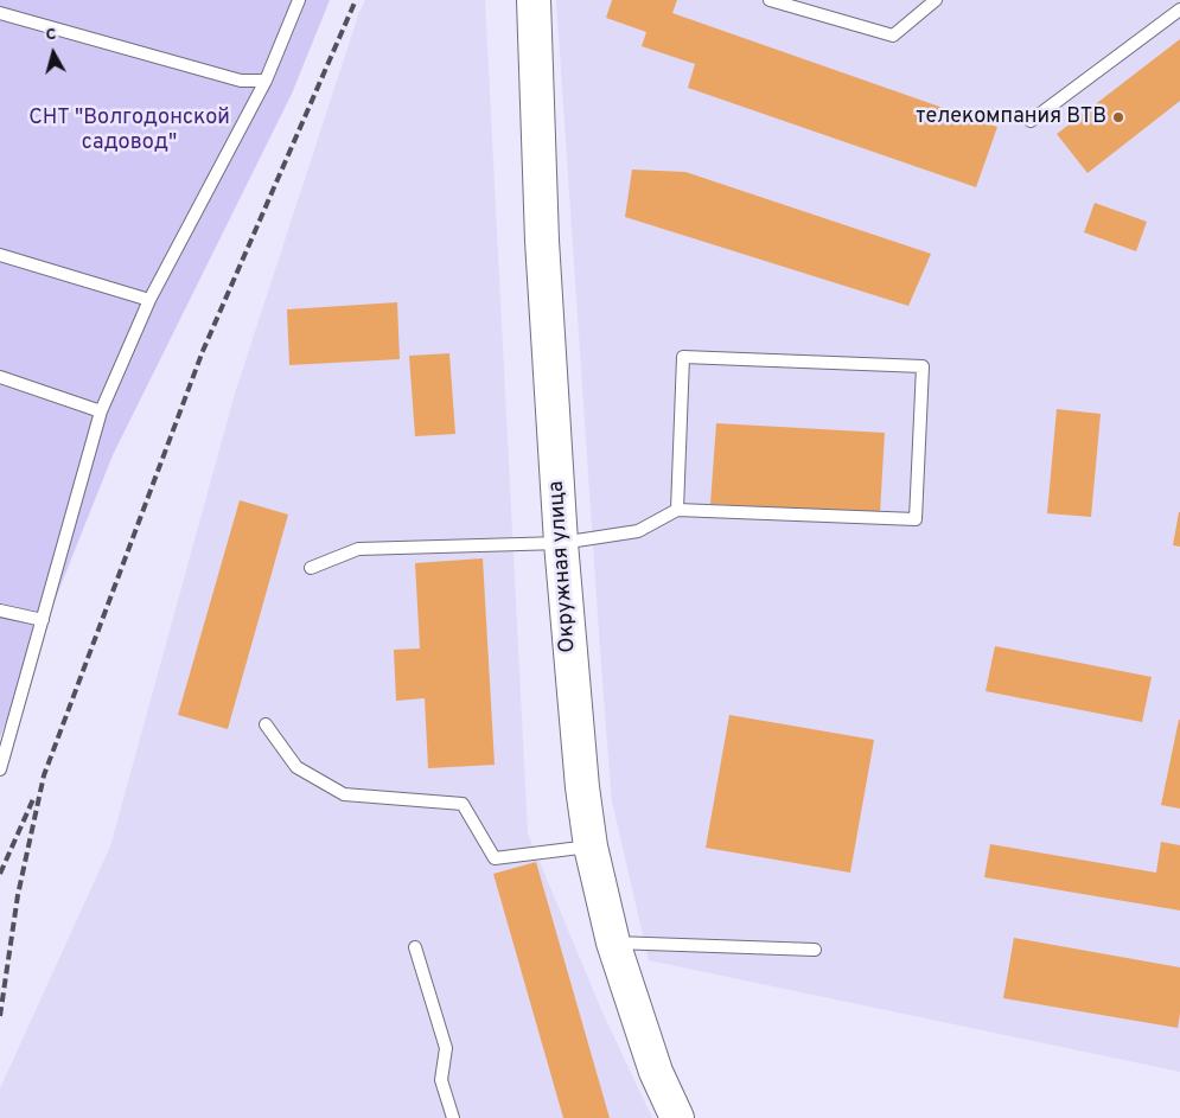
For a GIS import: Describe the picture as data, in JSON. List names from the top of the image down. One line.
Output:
{"streets":{"main road":["Окружная улица"]},"parks":["СНТ \"Волгодонской садовод\""],"places":["телекомпания ВТВ"],"north":"top"}
